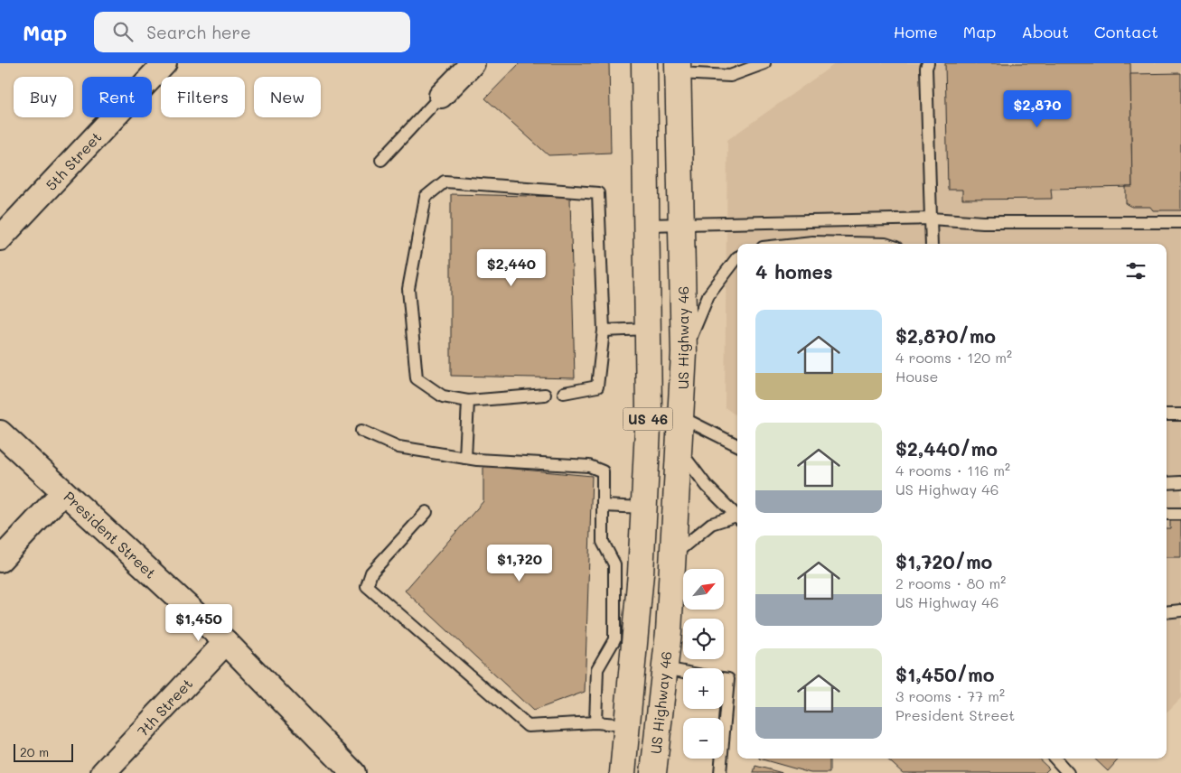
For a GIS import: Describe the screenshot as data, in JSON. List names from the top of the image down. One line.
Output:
{"streets":{"highway":["US Highway 46","US 46"],"street":["5th Street","President Street","7th Street"]},"crossings":[["President Street","7th Street"]],"scale_bar":"20 m","north":"top right","page":{"header":"Map","search":"Search here","nav":["Home","Map","About","Contact"],"chip":["Buy","Rent","Filters","New"],"price":["$2,870","$2,440","$1,720","$1,450"],"heading":"4 homes","list":[{"name":"$2,870/mo","note":"4 rooms · 120 m² · House"},{"name":"$2,440/mo","note":"4 rooms · 116 m² · US Highway 46"},{"name":"$1,720/mo","note":"2 rooms · 80 m² · US Highway 46"},{"name":"$1,450/mo","note":"3 rooms · 77 m² · President Street"}],"map_buttons":["+","−"],"scale":"20 m"}}
